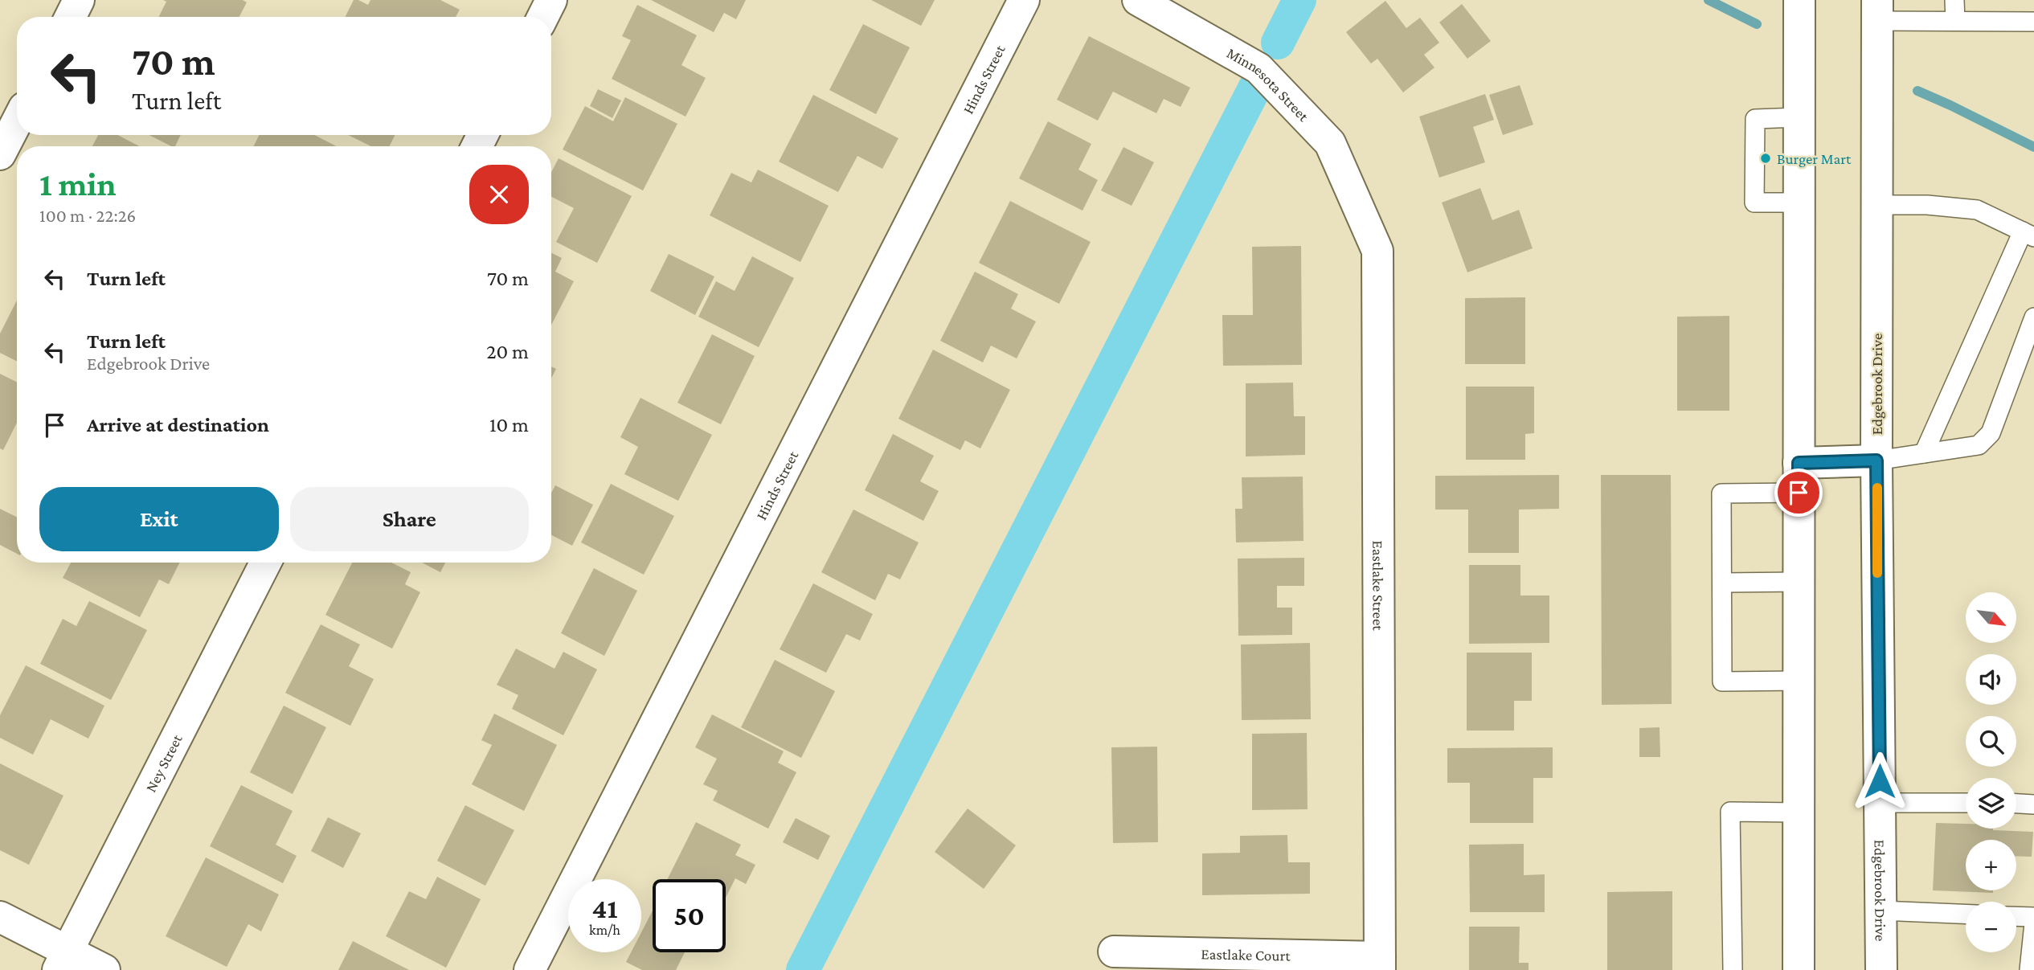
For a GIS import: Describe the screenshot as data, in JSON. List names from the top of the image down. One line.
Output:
{"streets":{"street":["Hinds Street","Minnesota Street","Edgebrook Drive","Eastlake Street","Ney Street","Eastlake Court"]},"crossings":[["Minnesota Street","Eastlake Street"],["Eastlake Street","Eastlake Court"]],"places":["Burger Mart"],"north":"bottom right","page":{"turn":["70 m","Turn left"],"heading":["1 min","100 m · 22:26"],"list":[{"name":"Turn left","value":"70 m"},{"name":"Turn left","note":"Edgebrook Drive","value":"20 m"},{"name":"Arrive at destination","value":"10 m"}],"buttons":["Exit","Share"],"map_buttons":["+","−"],"speed":"41 km/h","limit":"50"}}
